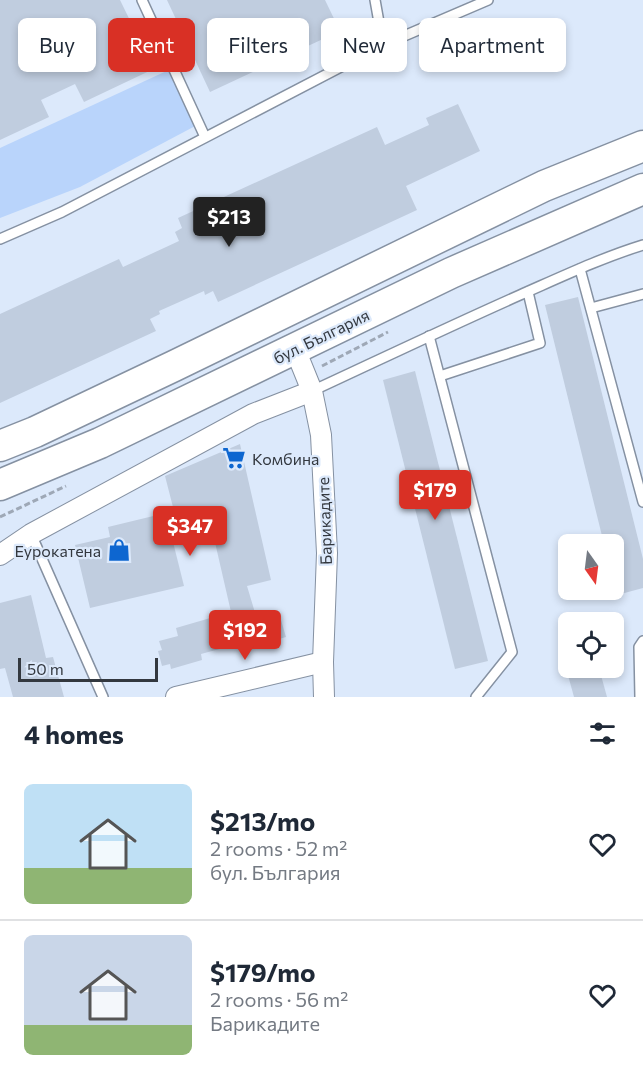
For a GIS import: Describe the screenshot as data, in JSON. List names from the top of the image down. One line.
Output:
{"streets":{"main road":["бул. България"],"street":["Барикадите"]},"crossings":[["бул. България","Барикадите"]],"places":{"supermarket":["Комбина"],"shop":["Еурокатена"]},"scale_bar":"50 m","north":"bottom","page":{"chip":["Buy","Rent","Filters","New","Apartment"],"price":["$213","$179","$347","$192"],"scale":"50 m","heading":"4 homes","list":[{"name":"$213/mo","note":"2 rooms · 52 m² · бул. България"},{"name":"$179/mo","note":"2 rooms · 56 m² · Барикадите"}]}}
